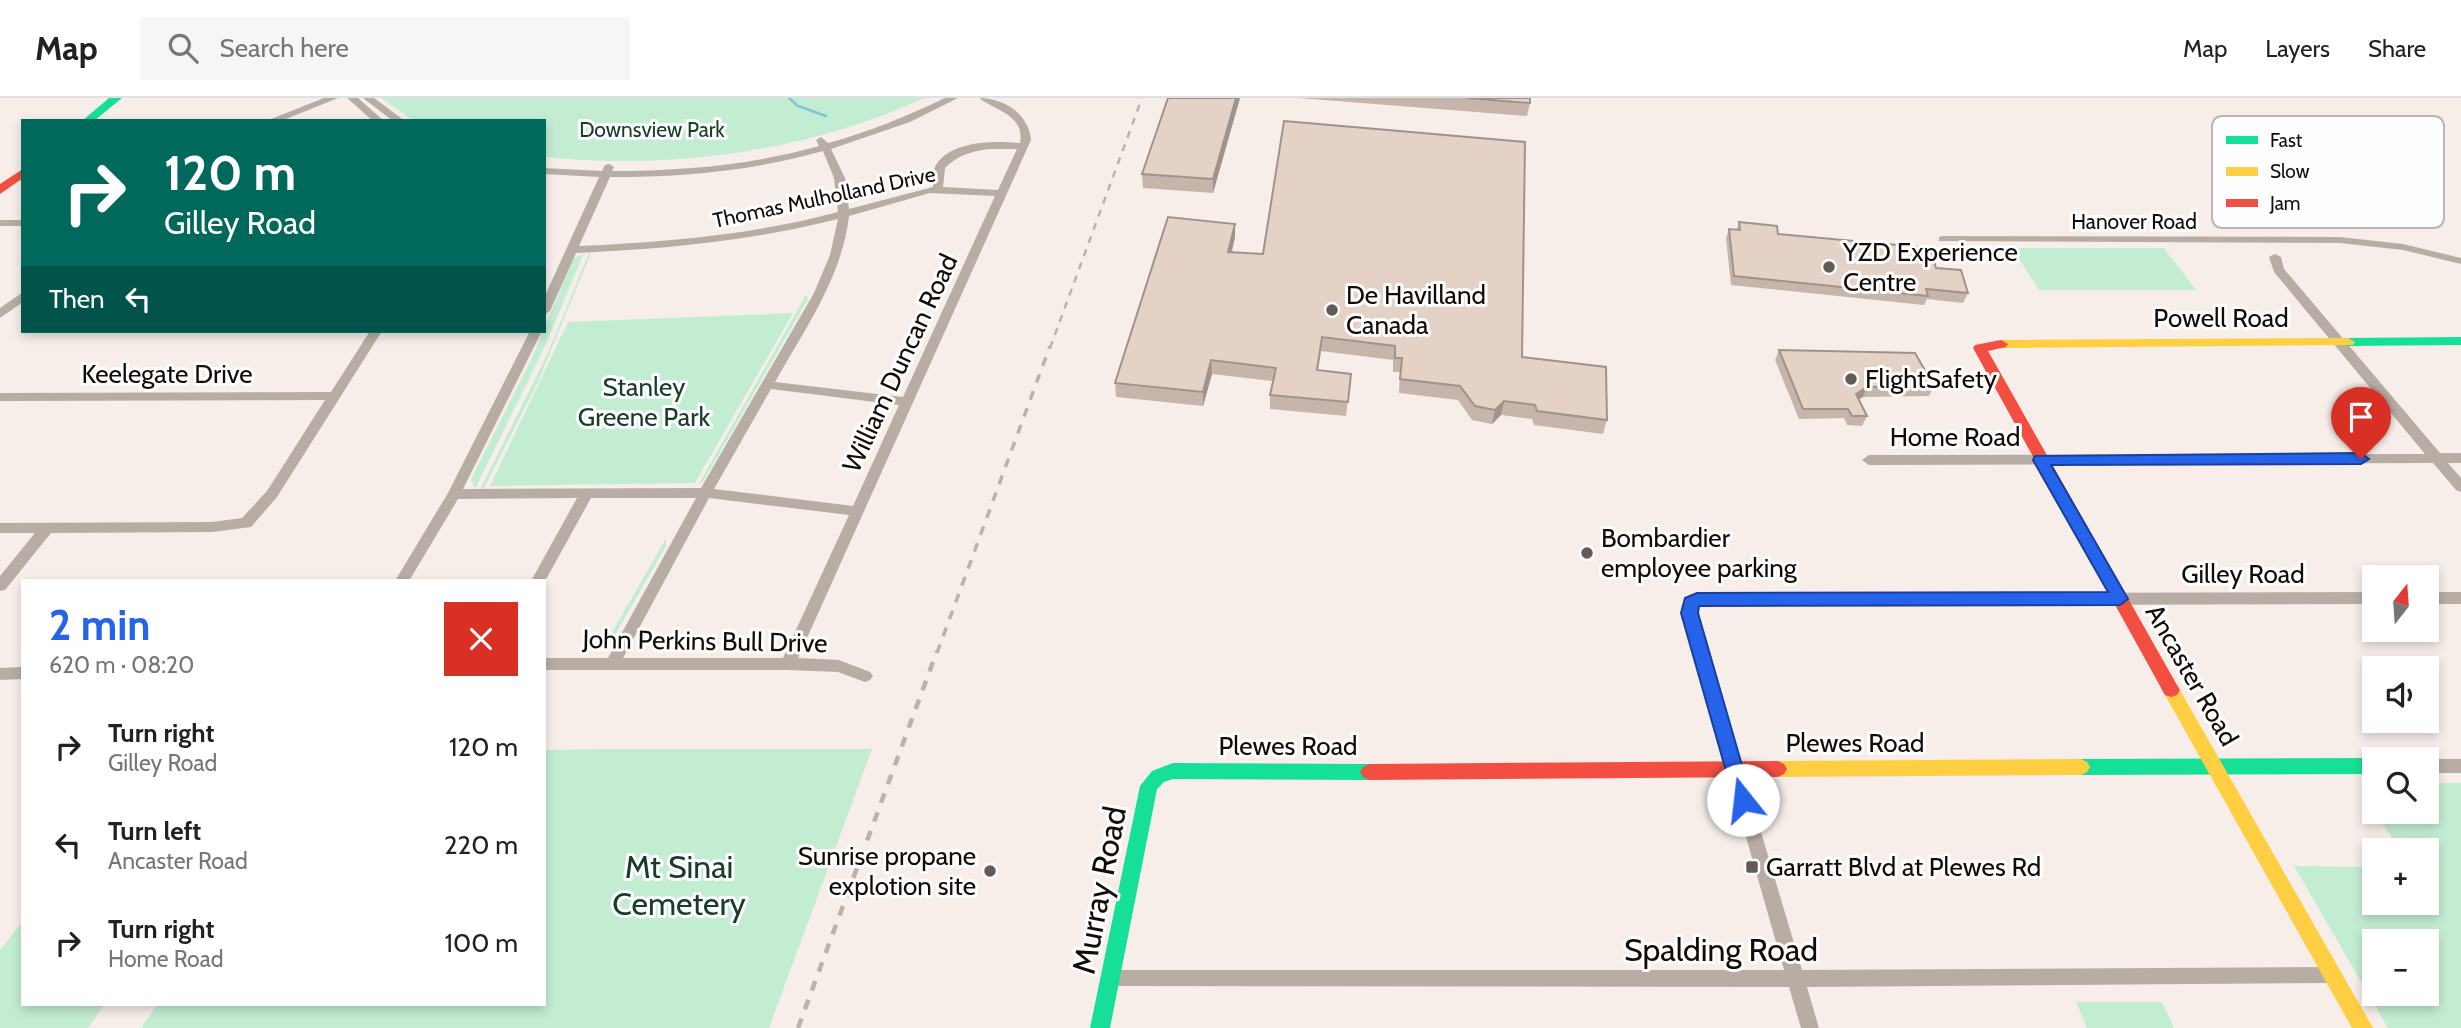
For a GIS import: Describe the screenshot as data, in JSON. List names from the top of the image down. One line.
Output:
{"streets":{"street":["Thomas Mulholland Drive","Hanover Road","Powell Road","William Duncan Road","Keelegate Drive","Home Road","Gilley Road","John Perkins Bull Drive","Ancaster Road","Plewes Road","Murray Road","Spalding Road"]},"crossings":[["Thomas Mulholland Drive","William Duncan Road"],["Powell Road","Ancaster Road"],["William Duncan Road","John Perkins Bull Drive"],["Home Road","Ancaster Road"],["Gilley Road","Ancaster Road"],["Gilley Road","Plewes Road"],["Ancaster Road","Plewes Road"],["Ancaster Road","Spalding Road"],["Plewes Road","Murray Road"],["Murray Road","Spalding Road"]],"parks":["Downsview Park","Stanley Greene Park","Mt Sinai Cemetery"],"places":{"other":["YZD Experience Centre","De Havilland Canada","FlightSafety","Bombardier employee parking","Sunrise propane explotion site"],"transit":["Garratt Blvd at Plewes Rd"]},"legend":["Fast","Slow","Jam"],"north":"top","page":{"header":"Map","search":"Search here","nav":["Map","Layers","Share"],"turn":["120 m","Gilley Road"],"then":"Then","map_buttons":["+","−"],"heading":["2 min","620 m · 08:20"],"list":[{"name":"Turn right","note":"Gilley Road","value":"120 m"},{"name":"Turn left","note":"Ancaster Road","value":"220 m"},{"name":"Turn right","note":"Home Road","value":"100 m"}]}}
